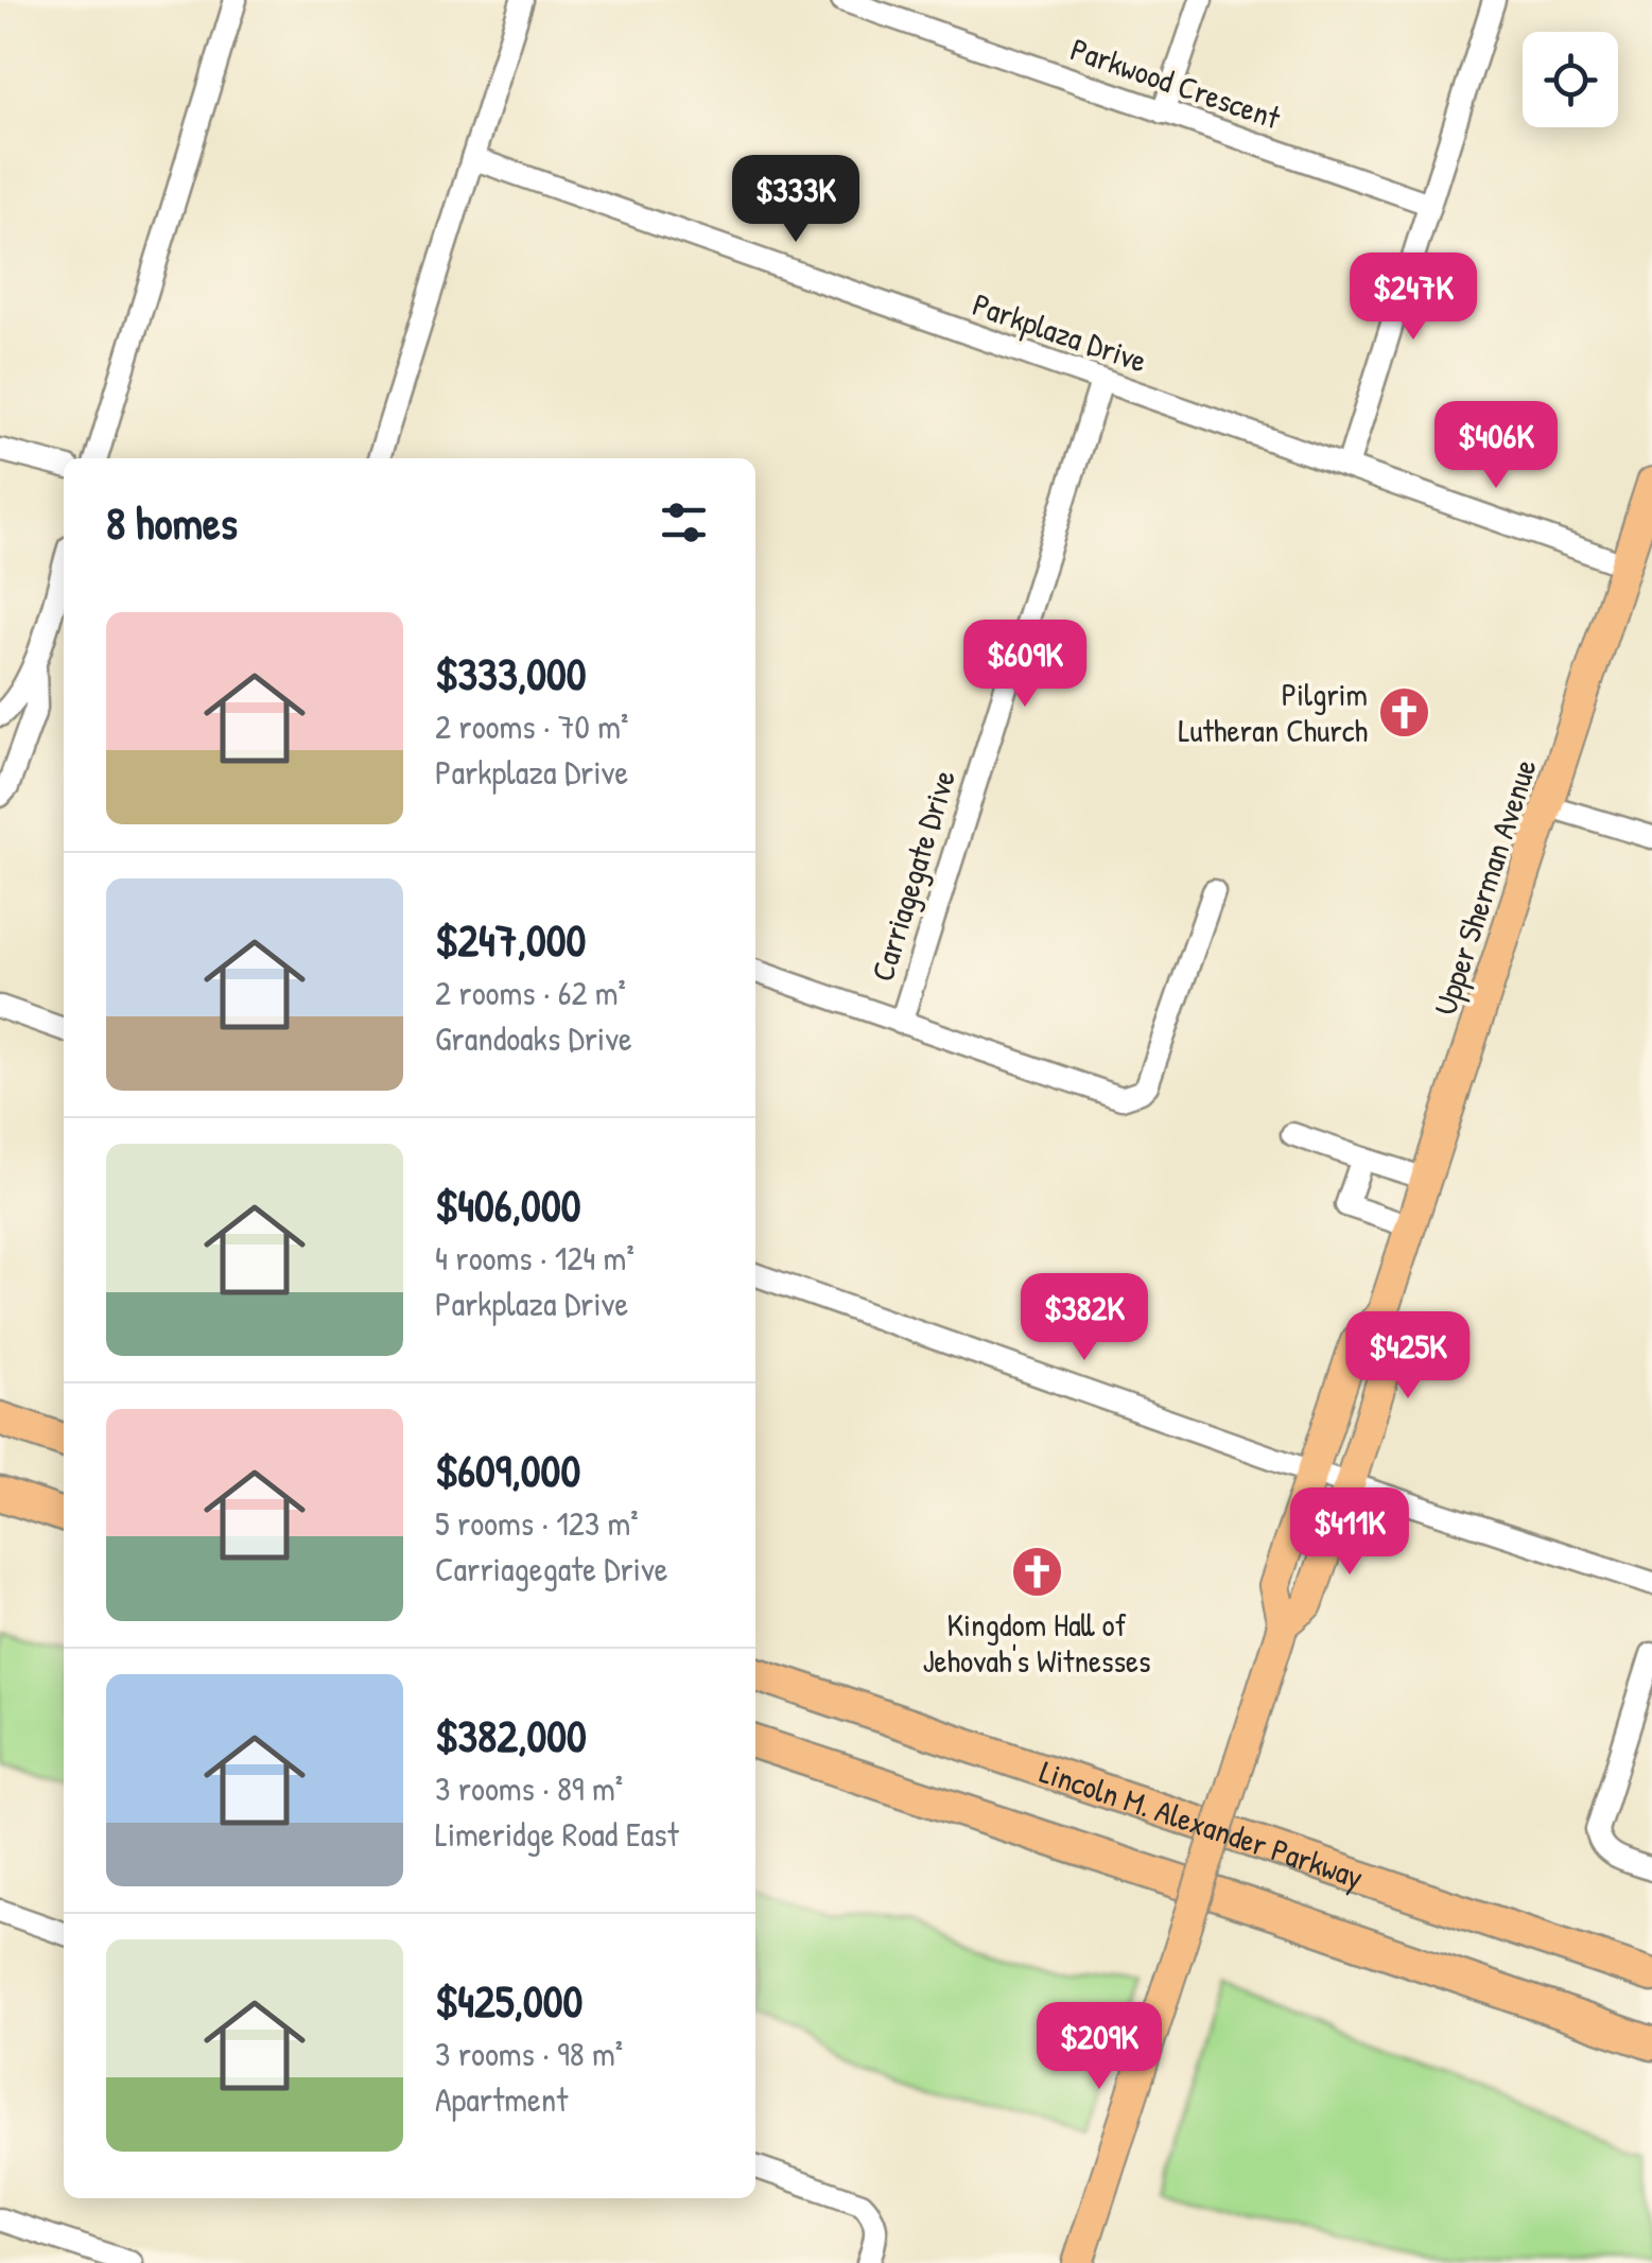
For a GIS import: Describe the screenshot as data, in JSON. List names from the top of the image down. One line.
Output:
{"streets":{"highway":["Lincoln M. Alexander Parkway"],"main road":["Upper Sherman Avenue"],"street":["Parkwood Crescent","Parkplaza Drive","Carriagegate Drive"]},"crossings":[["Parkplaza Drive","Carriagegate Drive"],["Parkplaza Drive","Upper Sherman Avenue"]],"places":{"church":["Pilgrim Lutheran Church","Kingdom Hall of Jehovah's Witnesses"]},"page":{"price":["$333K","$247K","$406K","$609K","$382K","$425K","$411K","$209K"],"heading":"8 homes","list":[{"name":"$333,000","note":"2 rooms · 70 m² · Parkplaza Drive"},{"name":"$247,000","note":"2 rooms · 62 m² · Grandoaks Drive"},{"name":"$406,000","note":"4 rooms · 124 m² · Parkplaza Drive"},{"name":"$609,000","note":"5 rooms · 123 m² · Carriagegate Drive"},{"name":"$382,000","note":"3 rooms · 89 m² · Limeridge Road East"},{"name":"$425,000","note":"3 rooms · 98 m² · Apartment"}]}}
